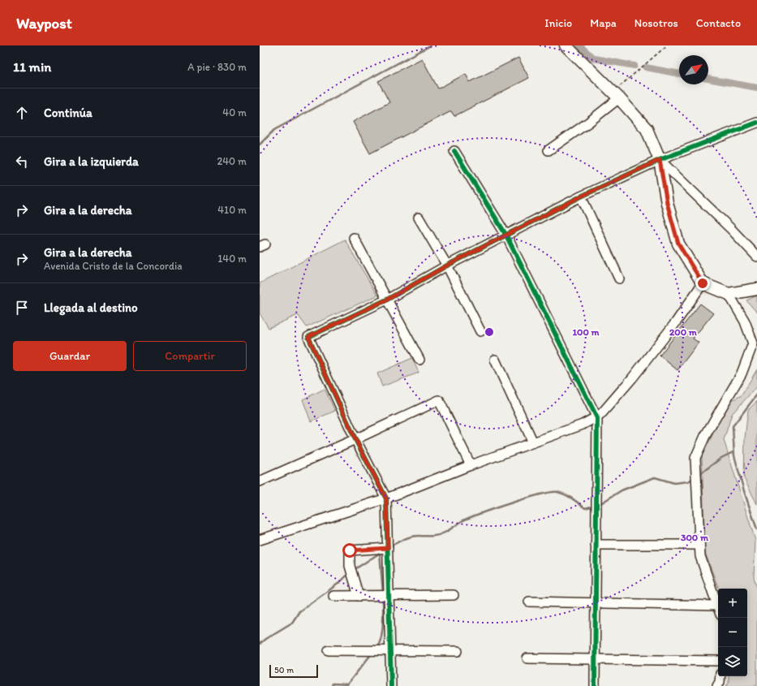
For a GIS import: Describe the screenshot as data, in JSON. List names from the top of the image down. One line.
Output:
{"scale_bar":"50 m","north":"top right","page":{"header":"Waypost","nav":["Inicio","Mapa","Nosotros","Contacto"],"heading":["11 min","A pie · 830 m"],"list":[["Continúa","40 m"],["Gira a la izquierda","240 m"],["Gira a la derecha","410 m"],["Gira a la derecha","Avenida Cristo de la Concordia","140 m"],"Llegada al destino"],"buttons":["Guardar","Compartir"],"map_buttons":["+","−"],"scale":"50 m"},"rings":["100 m","200 m","300 m"]}
